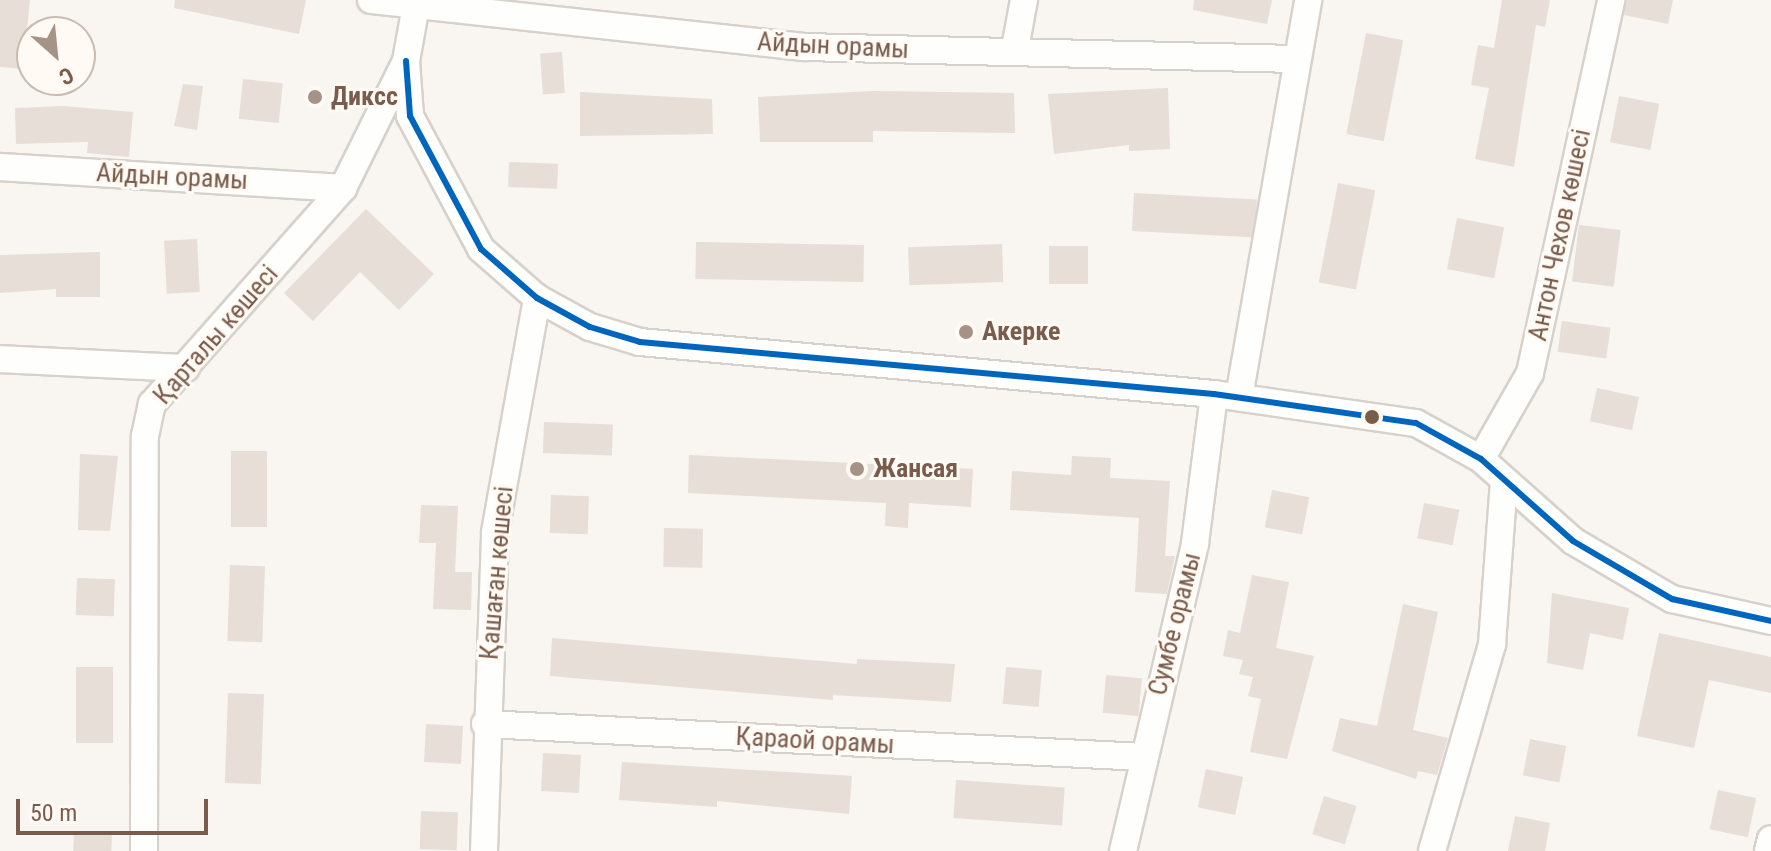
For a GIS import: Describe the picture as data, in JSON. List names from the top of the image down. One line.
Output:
{"streets":{"street":["Айдын орамы","Антон Чехов көшесі","Қарталы көшесі","Қашаған көшесі","Сумбе орамы","Қараой орамы"]},"crossings":[["Айдын орамы","Қарталы көшесі"],["Айдын орамы","Сумбе орамы"],["Қашаған көшесі","Қараой орамы"],["Сумбе орамы","Қараой орамы"]],"places":["Диксс","Акерке","Жансая"],"scale_bar":"50 m","north":"bottom right"}
